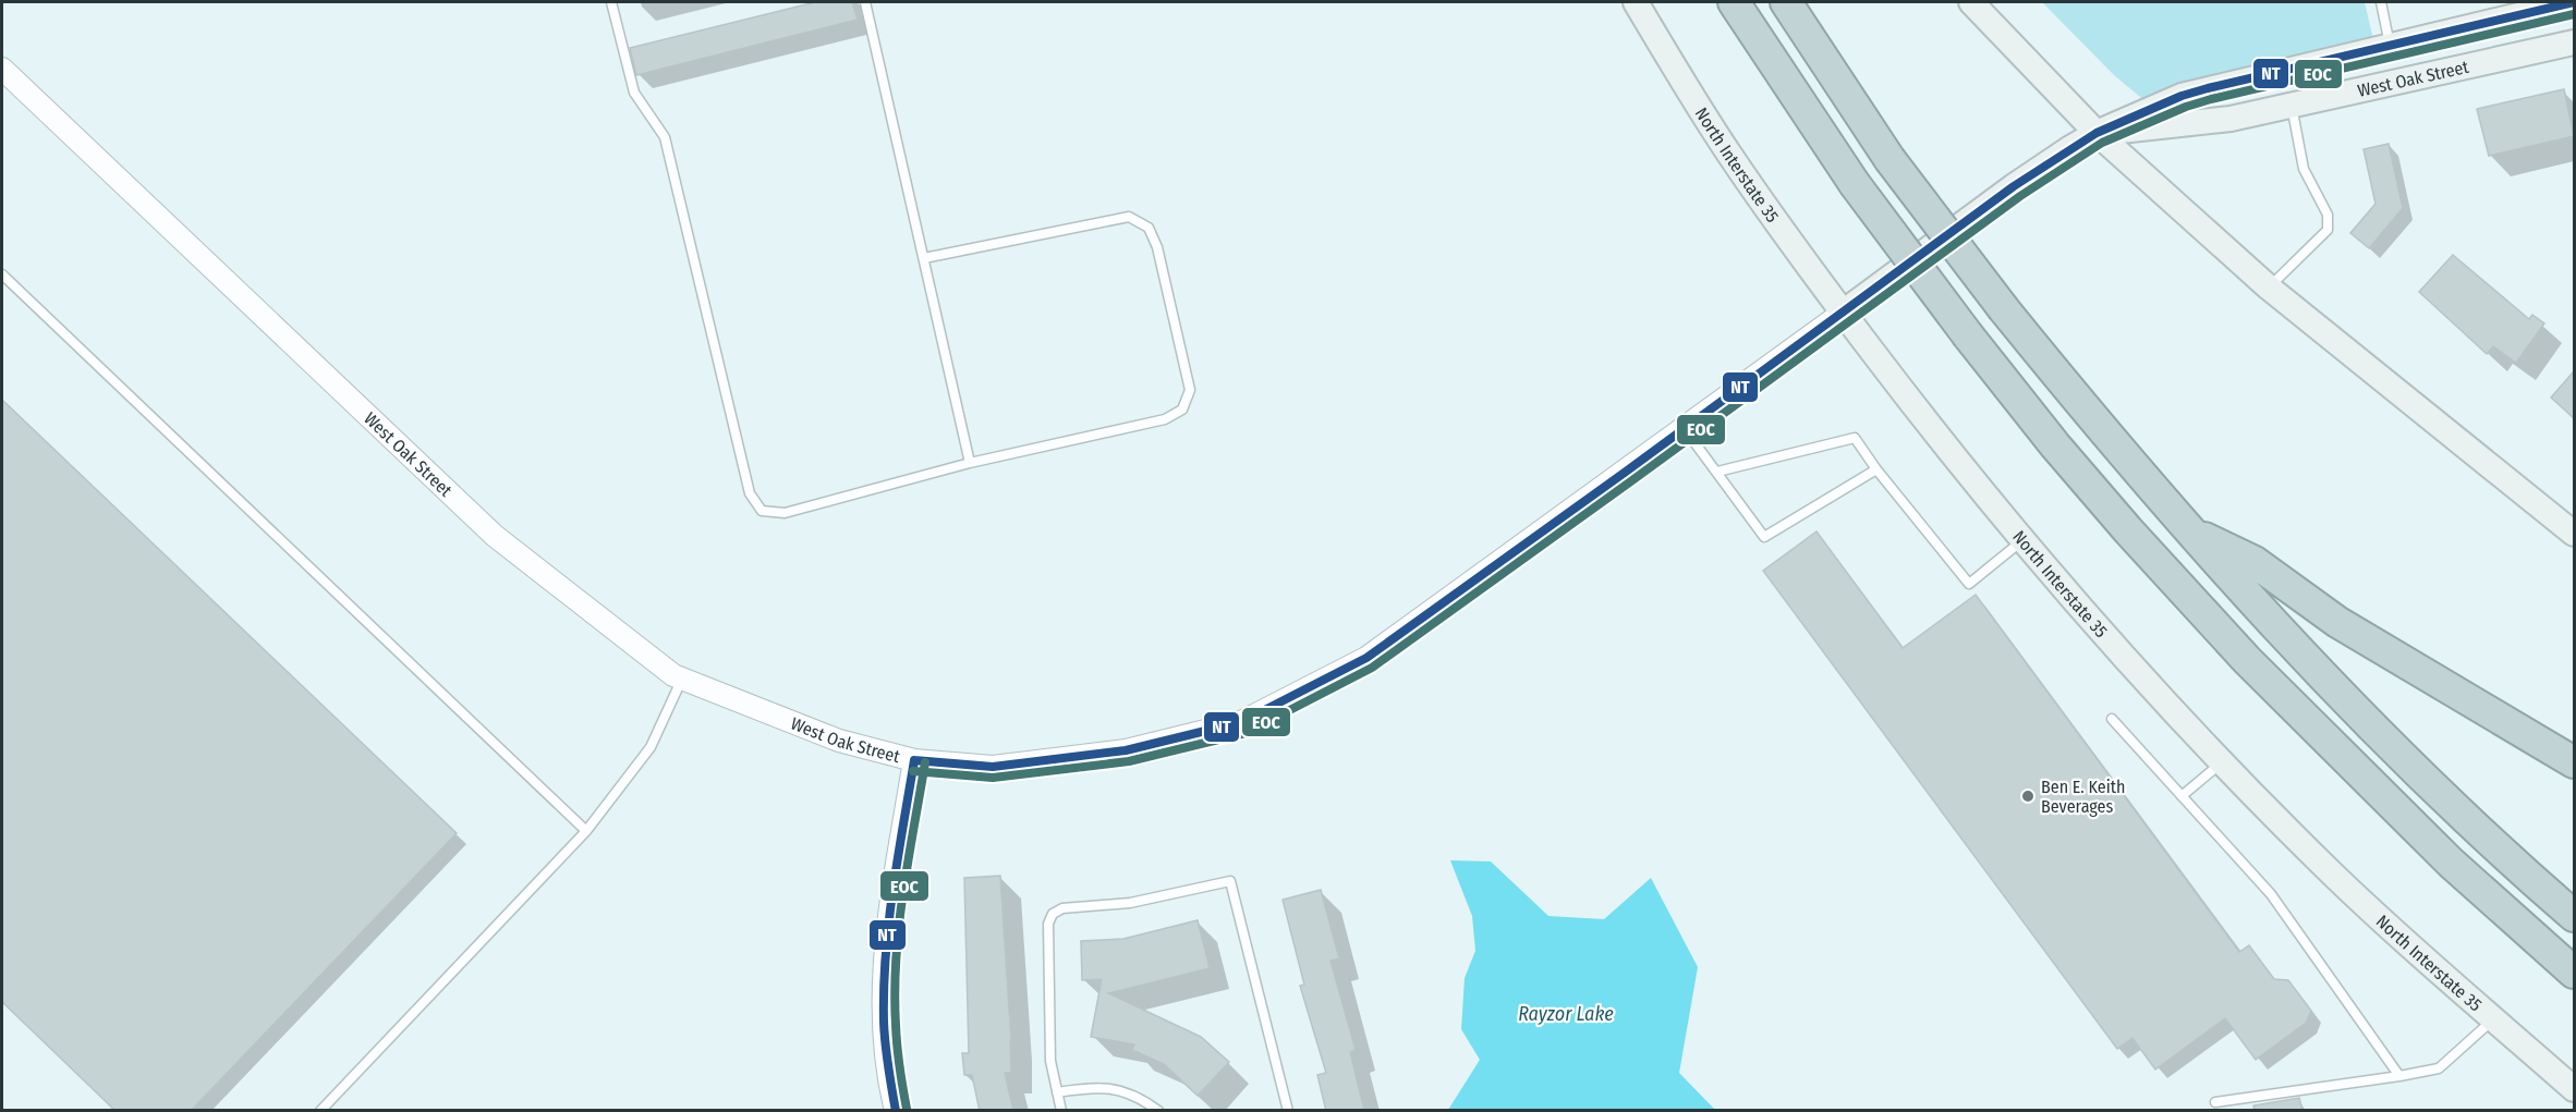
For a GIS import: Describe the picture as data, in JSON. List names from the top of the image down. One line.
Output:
{"streets":{"main road":["West Oak Street","North Interstate 35"]},"crossings":[["West Oak Street","North Interstate 35"]],"water":["Rayzor Lake"],"places":["Ben E. Keith Beverages"],"lines":["transit line NT","transit line EOC"]}
